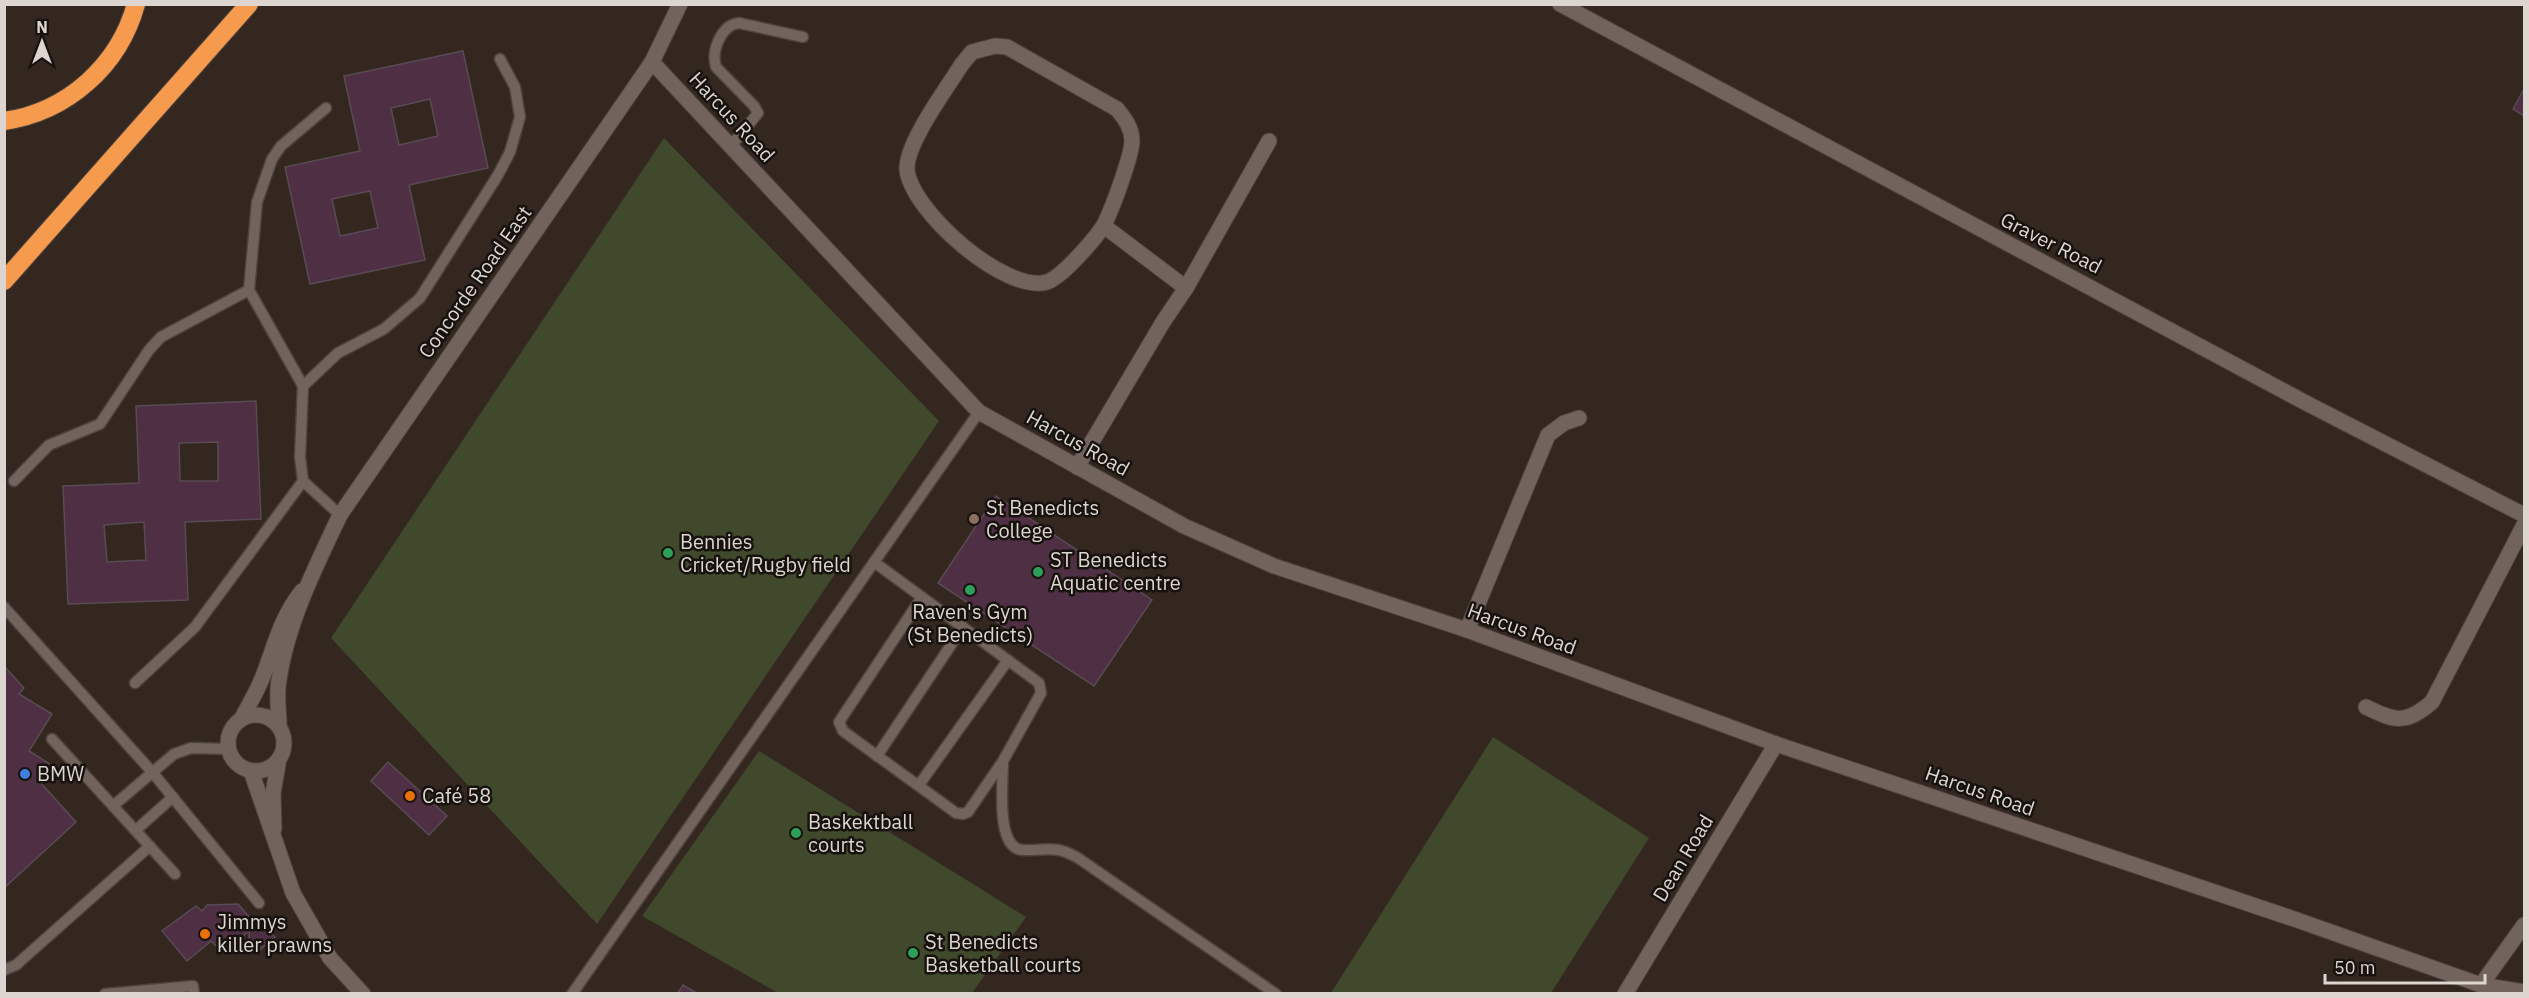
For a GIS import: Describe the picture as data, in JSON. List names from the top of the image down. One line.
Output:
{"streets":{"street":["Harcus Road","Graver Road","Concorde Road East","Dean Road"]},"crossings":[["Harcus Road","Concorde Road East"],["Harcus Road","Dean Road"]],"places":["St Benedicts College","Bennies Cricket/Rugby field","ST Benedicts Aquatic centre","Raven's Gym (St Benedicts)","BMW","Café 58","Baskektball courts","Jimmys killer prawns","St Benedicts Basketball courts"],"scale_bar":"50 m","north":"top"}
